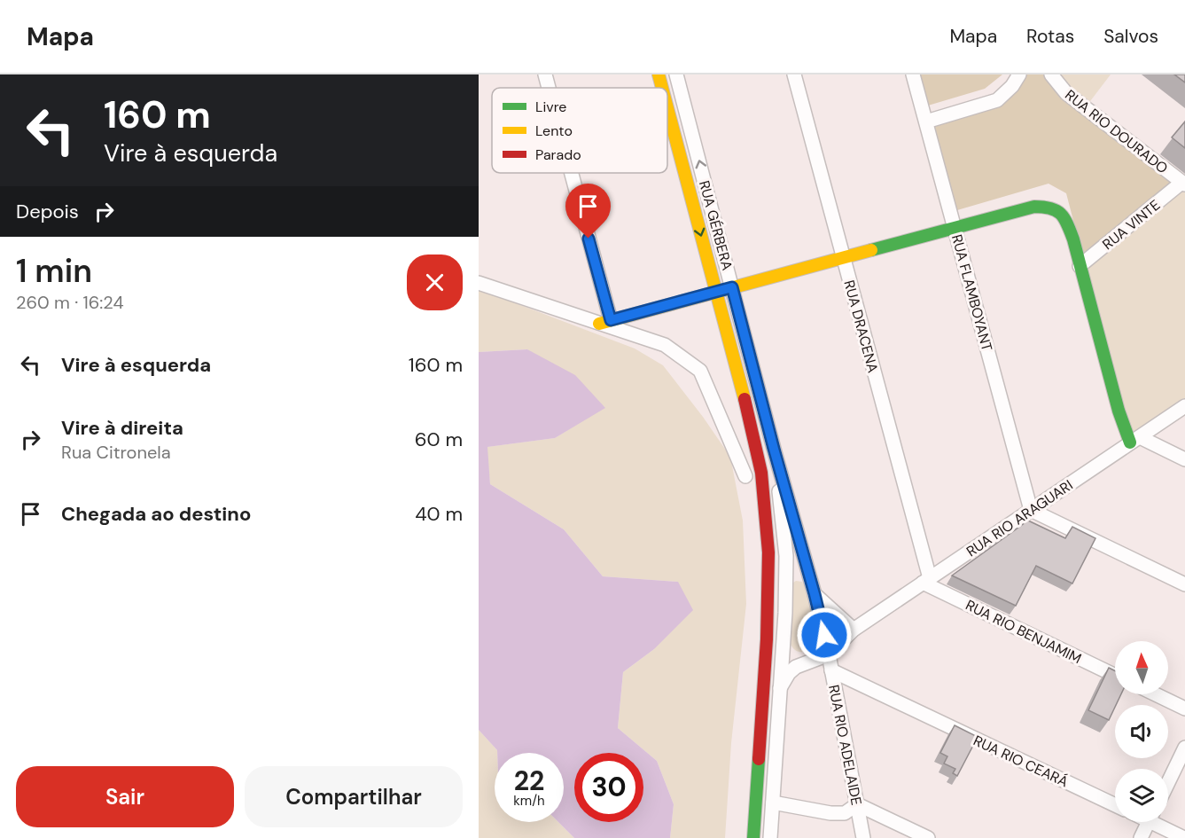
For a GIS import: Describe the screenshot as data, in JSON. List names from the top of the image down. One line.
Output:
{"streets":{"street":["RUA RIO DOURADO","RUA VINTE","RUA GÉRBERA","RUA FLAMBOYANT","RUA DRACENA","RUA RIO ARAGUARI","RUA RIO BENJAMIM","RUA RIO ADELAIDE","RUA RIO CEARÁ"]},"crossings":[["RUA RIO DOURADO","RUA VINTE"],["RUA GÉRBERA","RUA RIO ADELAIDE"],["RUA FLAMBOYANT","RUA RIO ARAGUARI"],["RUA DRACENA","RUA RIO ARAGUARI"],["RUA DRACENA","RUA RIO BENJAMIM"],["RUA RIO ARAGUARI","RUA RIO BENJAMIM"],["RUA RIO ADELAIDE","RUA RIO CEARÁ"]],"legend":["Livre","Lento","Parado"],"north":"top","page":{"header":"Mapa","nav":["Mapa","Rotas","Salvos"],"turn":["160 m","Vire à esquerda"],"then":"Depois","heading":["1 min","260 m · 16:24"],"list":[{"name":"Vire à esquerda","value":"160 m"},{"name":"Vire à direita","note":"Rua Citronela","value":"60 m"},{"name":"Chegada ao destino","value":"40 m"}],"speed":"22 km/h","limit":"30","buttons":["Sair","Compartilhar"]}}
